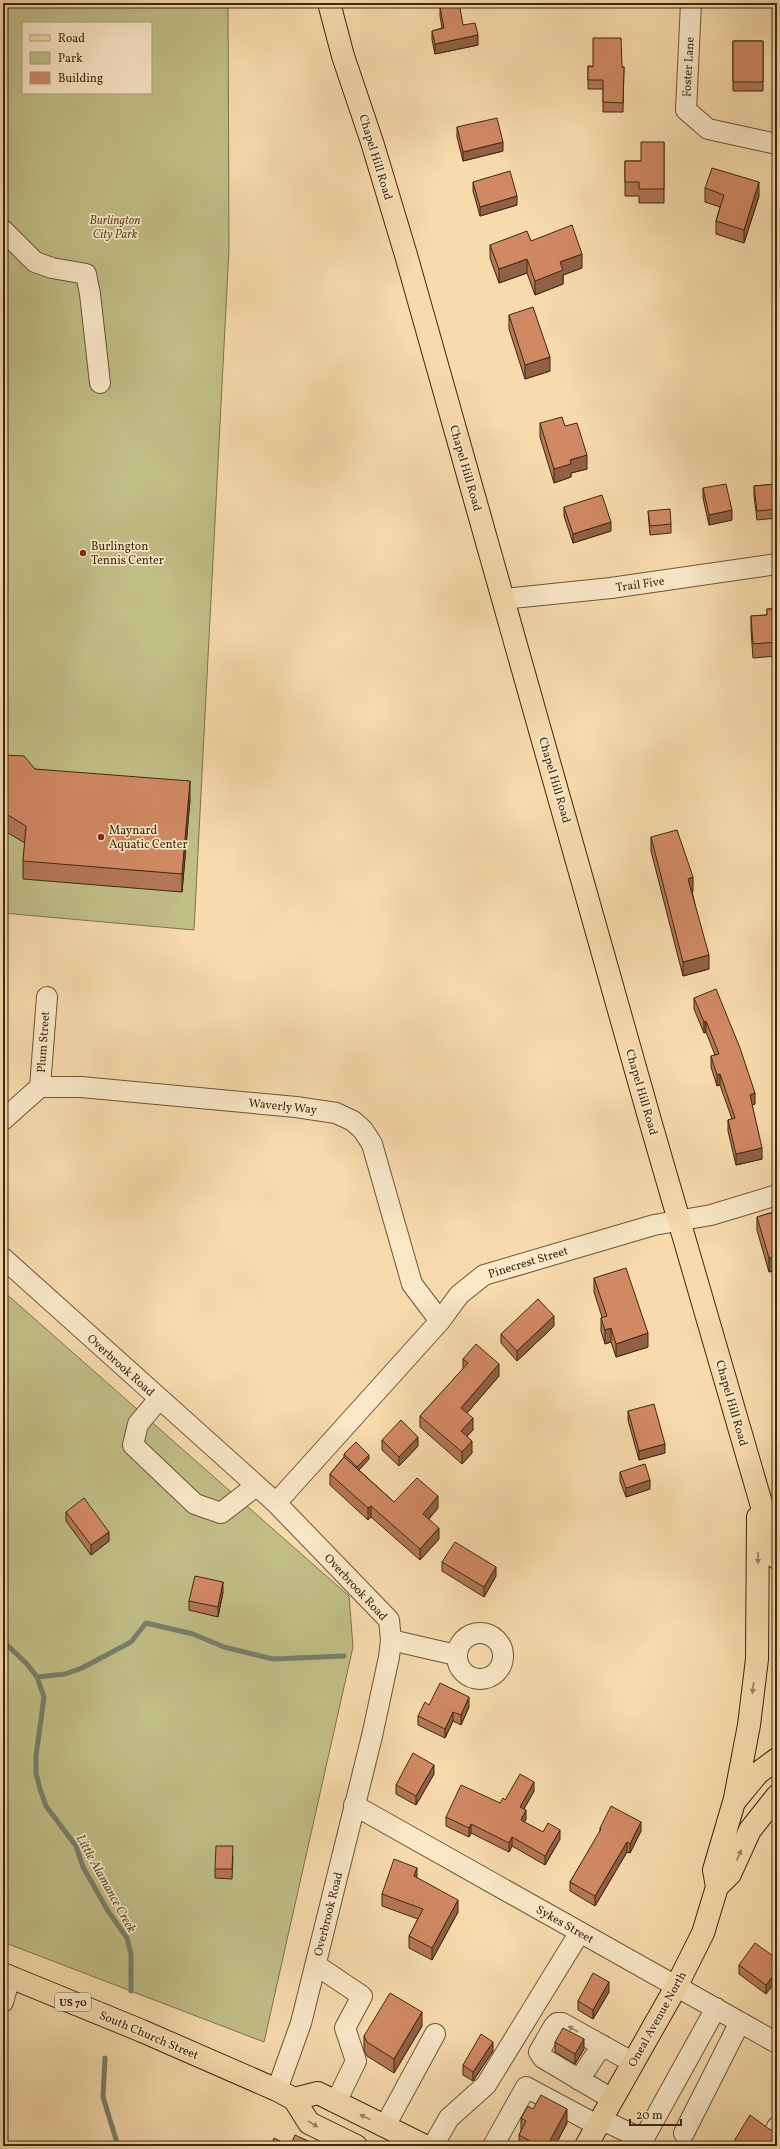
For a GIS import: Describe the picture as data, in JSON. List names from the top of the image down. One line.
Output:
{"streets":{"main road":["Chapel Hill Road","US 70","Oneal Avenue North","South Church Street"],"street":["Foster Lane","Trail Five","Plum Street","Waverly Way","Pinecrest Street","Overbrook Road","Sykes Street"]},"crossings":[["Chapel Hill Road","Trail Five"],["Chapel Hill Road","Pinecrest Street"],["Plum Street","Waverly Way"],["Waverly Way","Pinecrest Street"],["Pinecrest Street","Overbrook Road"],["Overbrook Road","Sykes Street"],["Overbrook Road","South Church Street"],["Sykes Street","Oneal Avenue North"]],"water":["Little Alamance Creek"],"parks":["Burlington City Park"],"places":["Burlington Tennis Center","Maynard Aquatic Center"],"legend":["Road","Park","Building"],"scale_bar":"20 m"}
